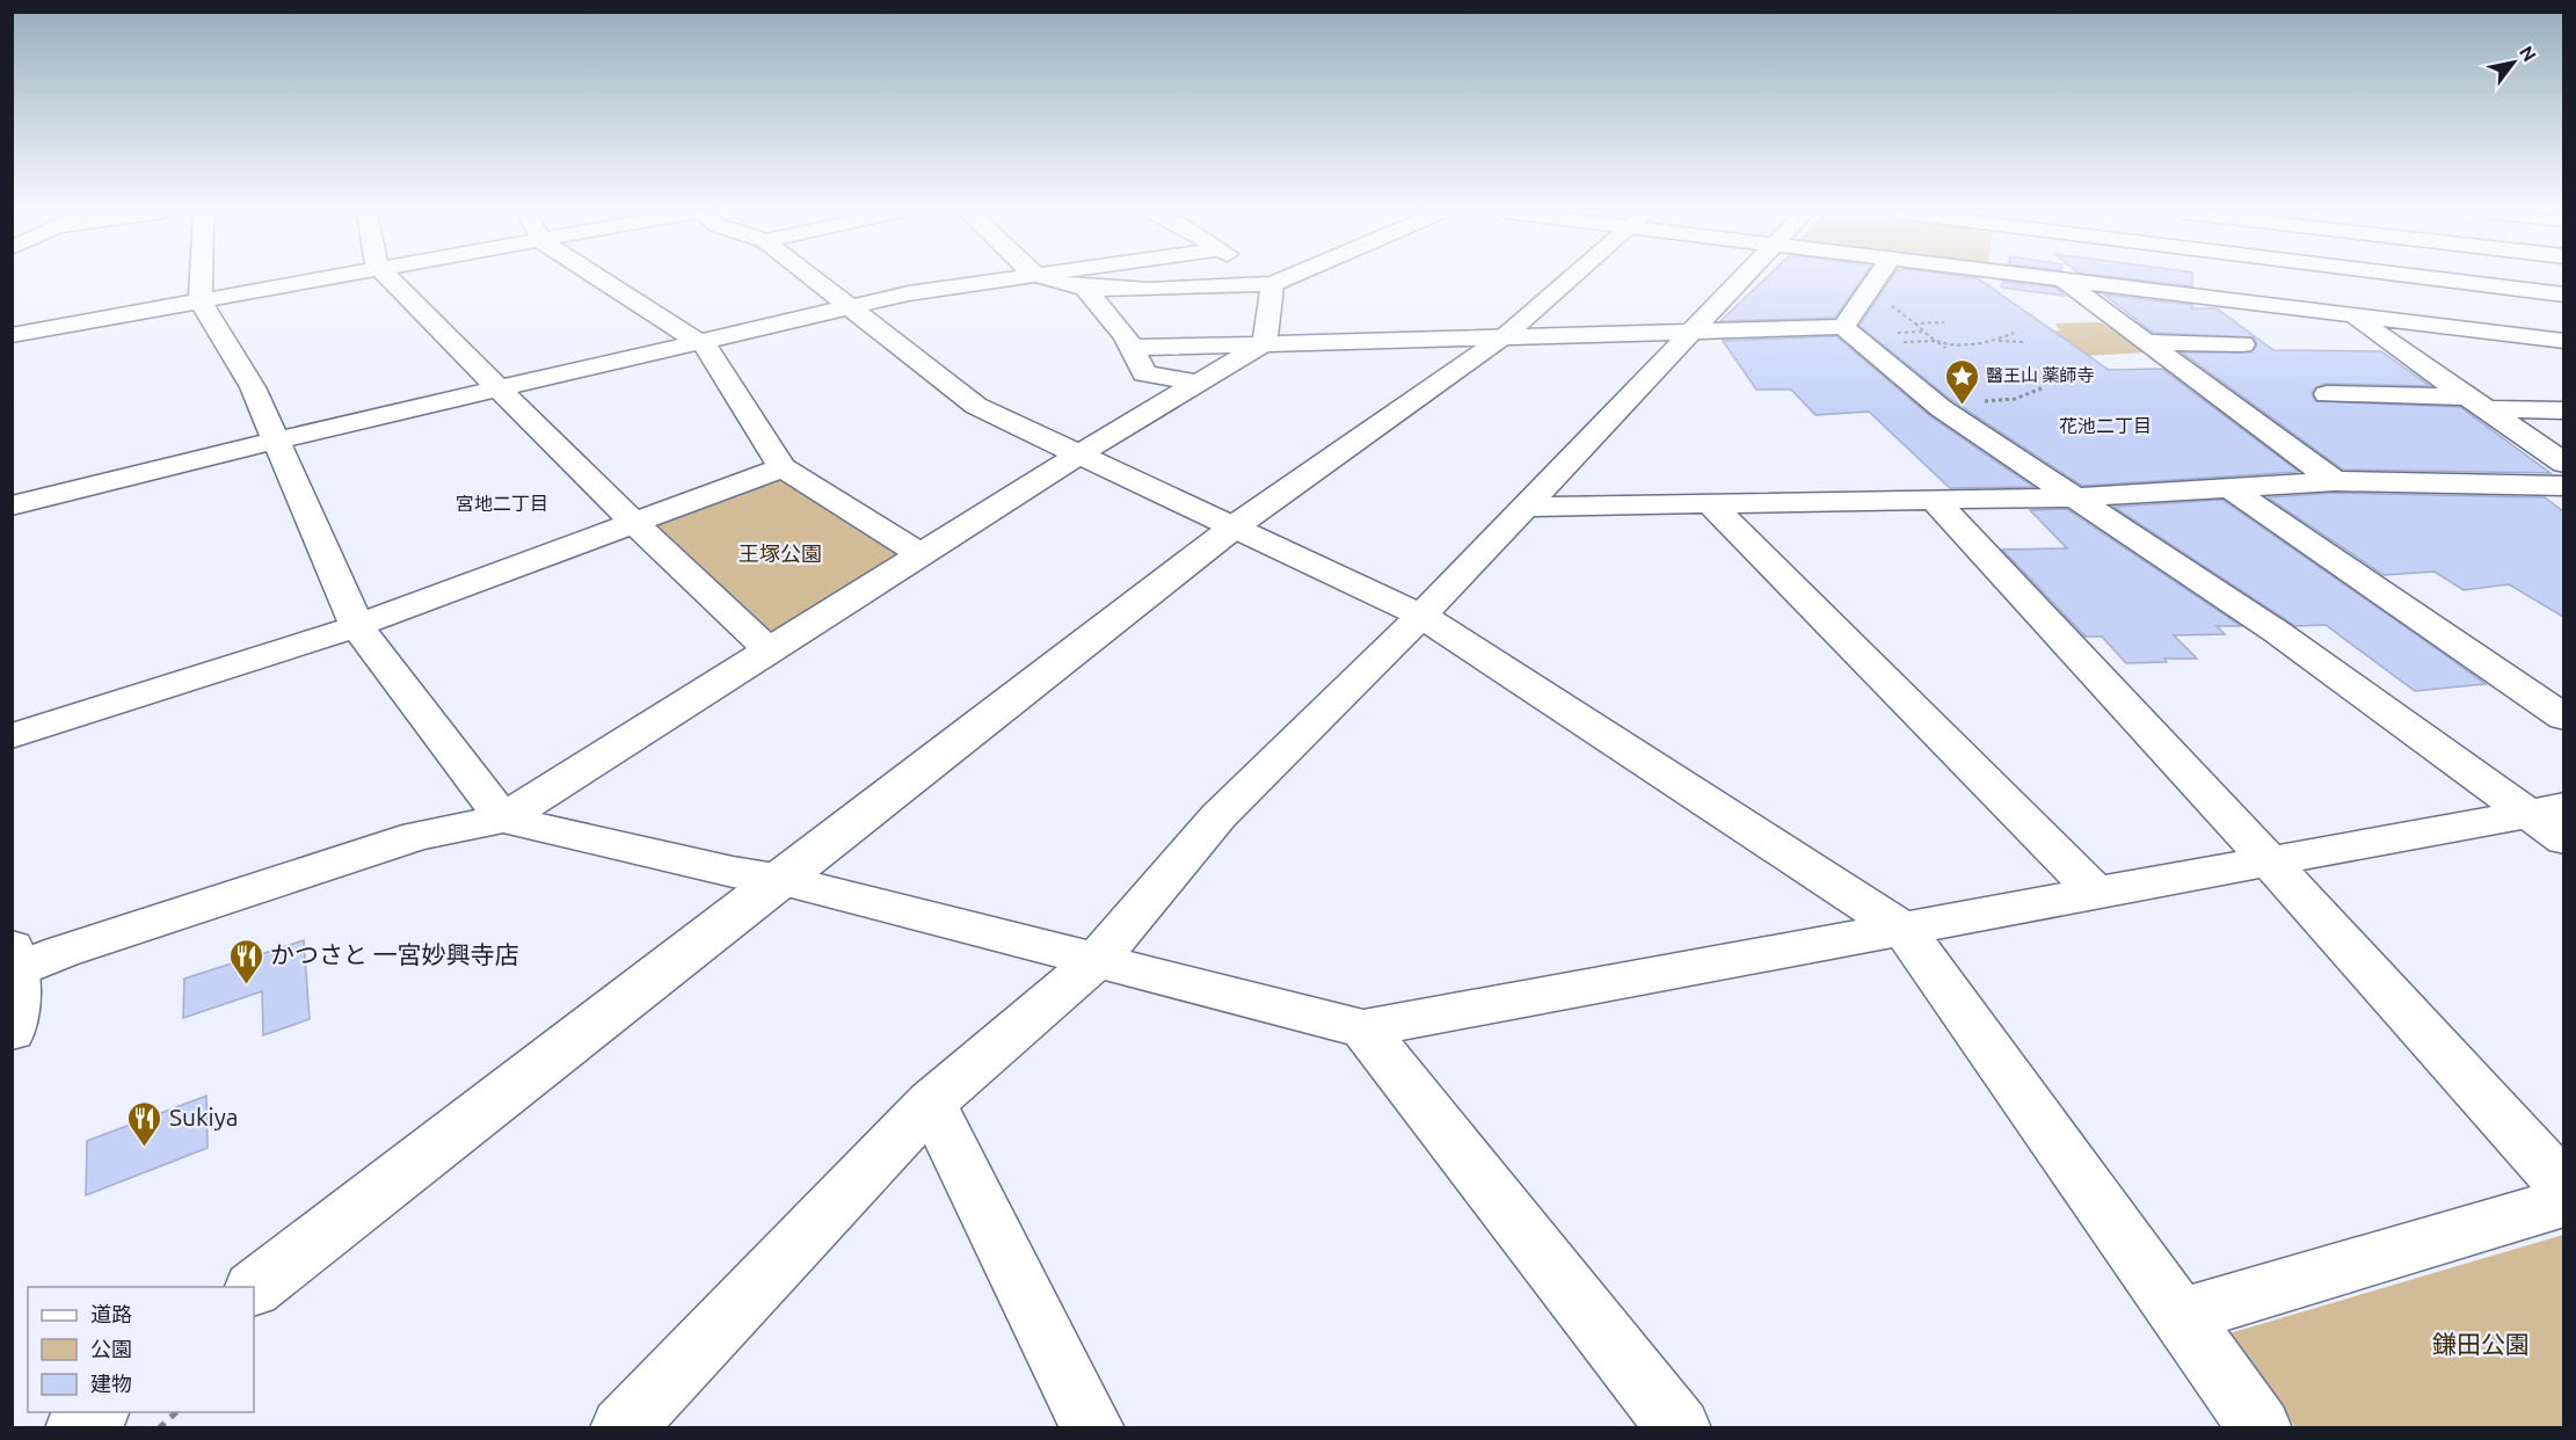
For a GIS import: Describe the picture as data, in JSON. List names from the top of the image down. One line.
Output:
{"districts":["花池二丁目","宮地二丁目"],"parks":["王塚公園","鎌田公園"],"places":{"place":["醫王山 薬師寺"],"restaurant":["かつさと 一宮妙興寺店","Sukiya"]},"legend":["道路","公園","建物"],"north":"top right"}
